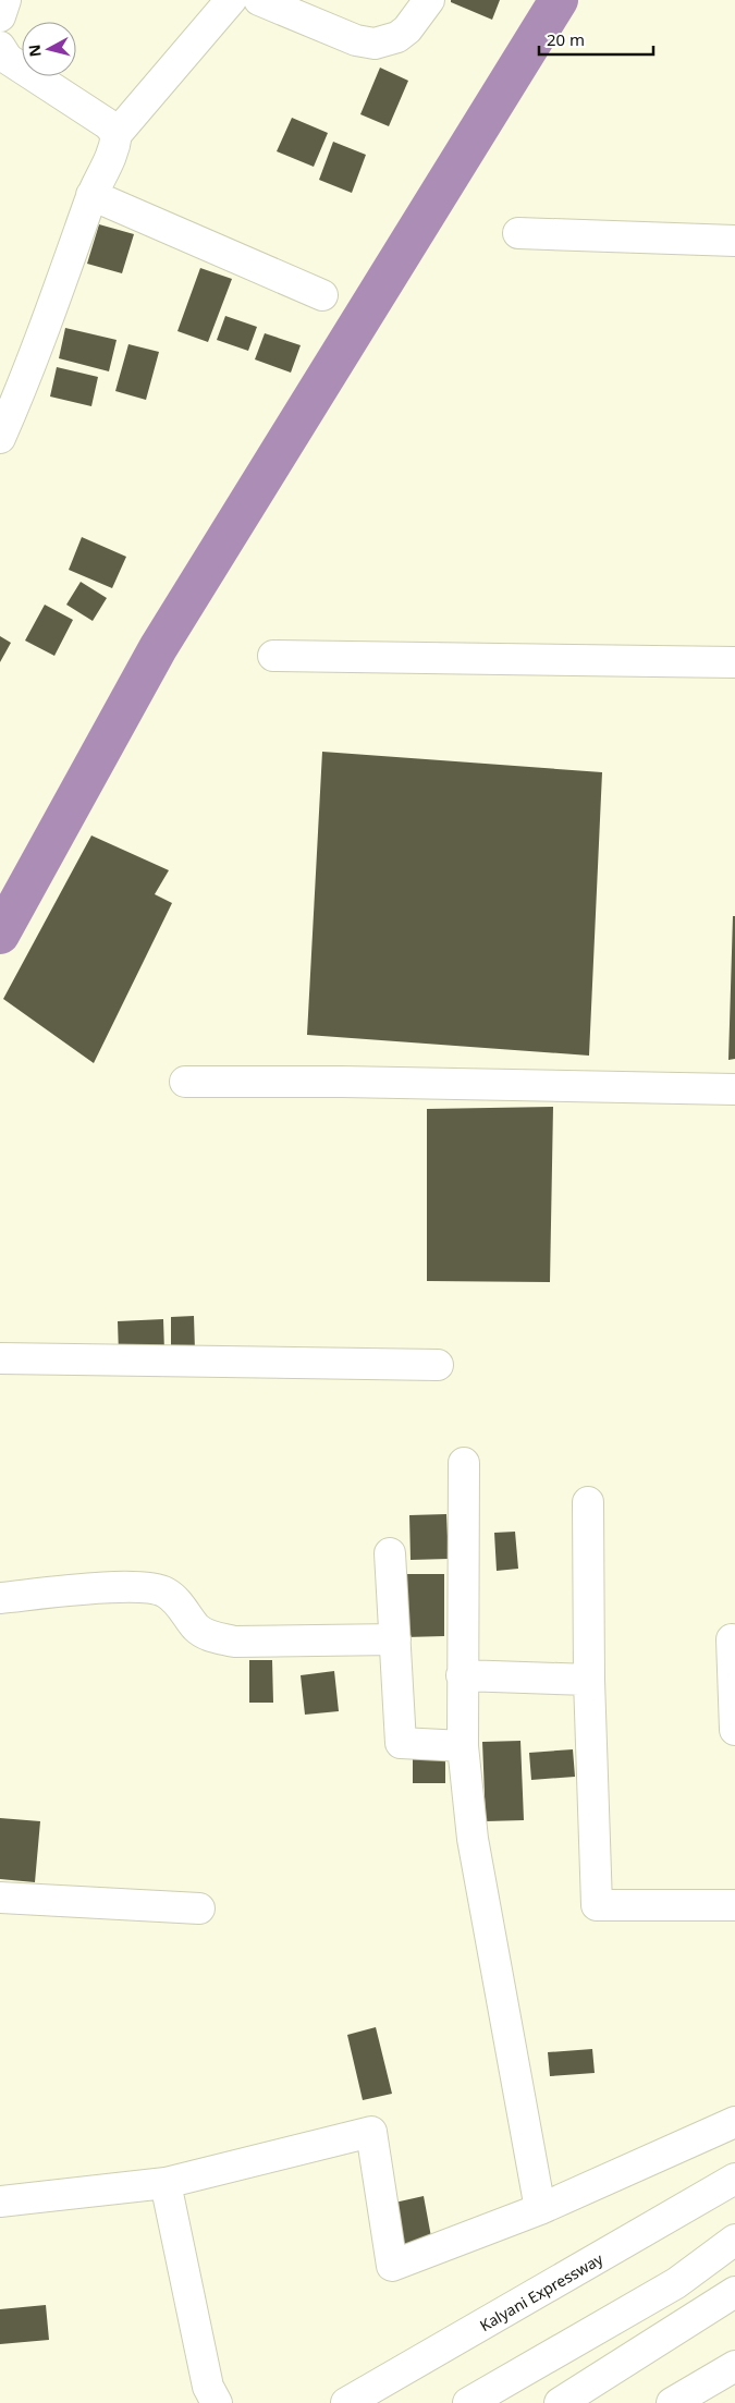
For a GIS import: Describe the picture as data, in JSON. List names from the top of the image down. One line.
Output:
{"streets":{"main road":["Kalyani Expressway"]},"scale_bar":"20 m","north":"left"}
